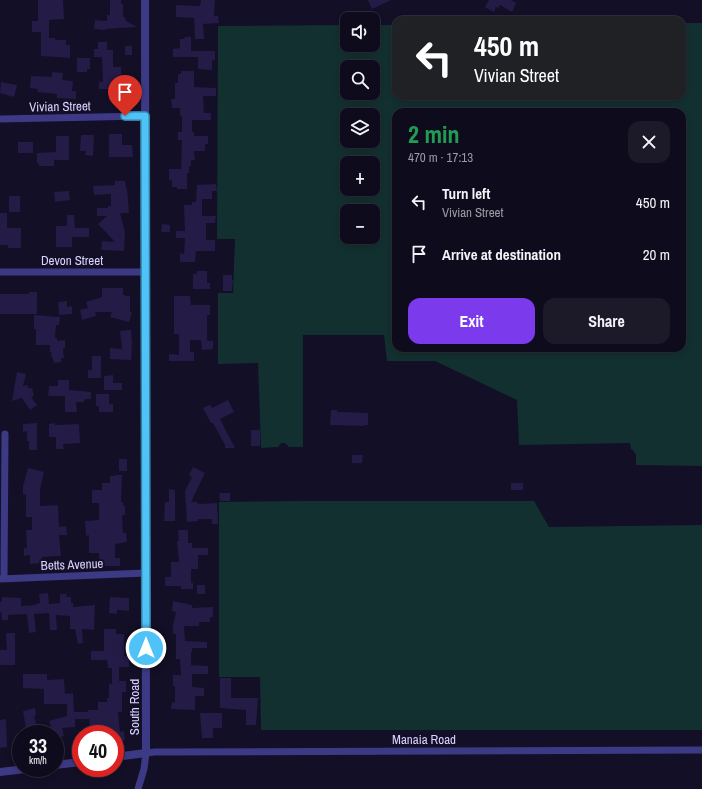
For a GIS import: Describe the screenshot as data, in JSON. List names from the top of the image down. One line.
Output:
{"streets":{"street":["Vivian Street","Devon Street","Betts Avenue","South Road","Manaia Road"]},"crossings":[["Vivian Street","South Road"],["Devon Street","South Road"],["Betts Avenue","South Road"],["South Road","Manaia Road"]],"page":{"map_buttons":["+","−"],"turn":["450 m","Vivian Street"],"heading":["2 min","470 m · 17:13"],"list":[{"name":"Turn left","note":"Vivian Street","value":"450 m"},{"name":"Arrive at destination","value":"20 m"}],"buttons":["Exit","Share"],"speed":"33 km/h","limit":"40"}}
